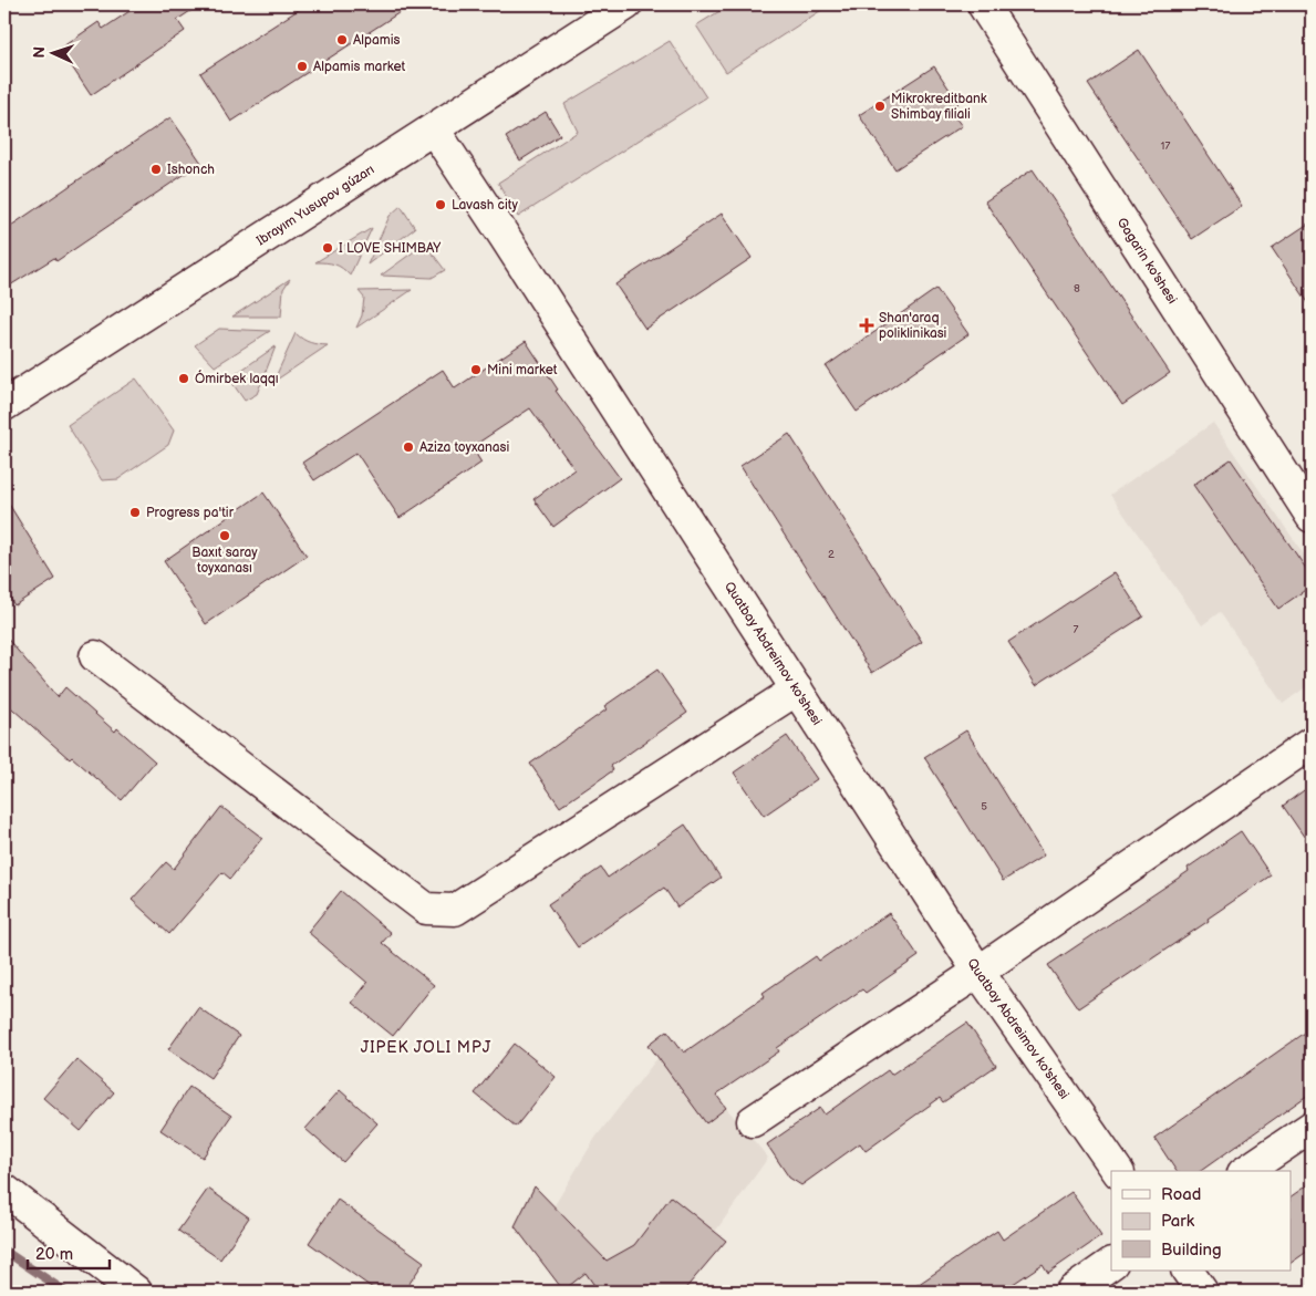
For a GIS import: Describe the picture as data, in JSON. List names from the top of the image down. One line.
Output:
{"streets":{"street":["Ibrayım Yusupov gúzarı","Gagarin ko'shesi","Quatbay Abdreimov ko'shesi"]},"crossings":[["Ibrayım Yusupov gúzarı","Quatbay Abdreimov ko'shesi"]],"districts":["JIPEK JOLI MPJ"],"places":{"other":["Alpamis","Alpamis market","Mikrokreditbank Shimbay filiali","Ishonch","Lavash city","I LOVE SHIMBAY","Mini market","Ómirbek laqqı","Aziza toyxanasi","Progress pa'tir","Baxıt saray toyxanası"],"health":["Shan'araq poliklinikasi"]},"house_numbers":["17","8","2","7","5"],"legend":["Road","Park","Building"],"scale_bar":"20 m","north":"left"}
